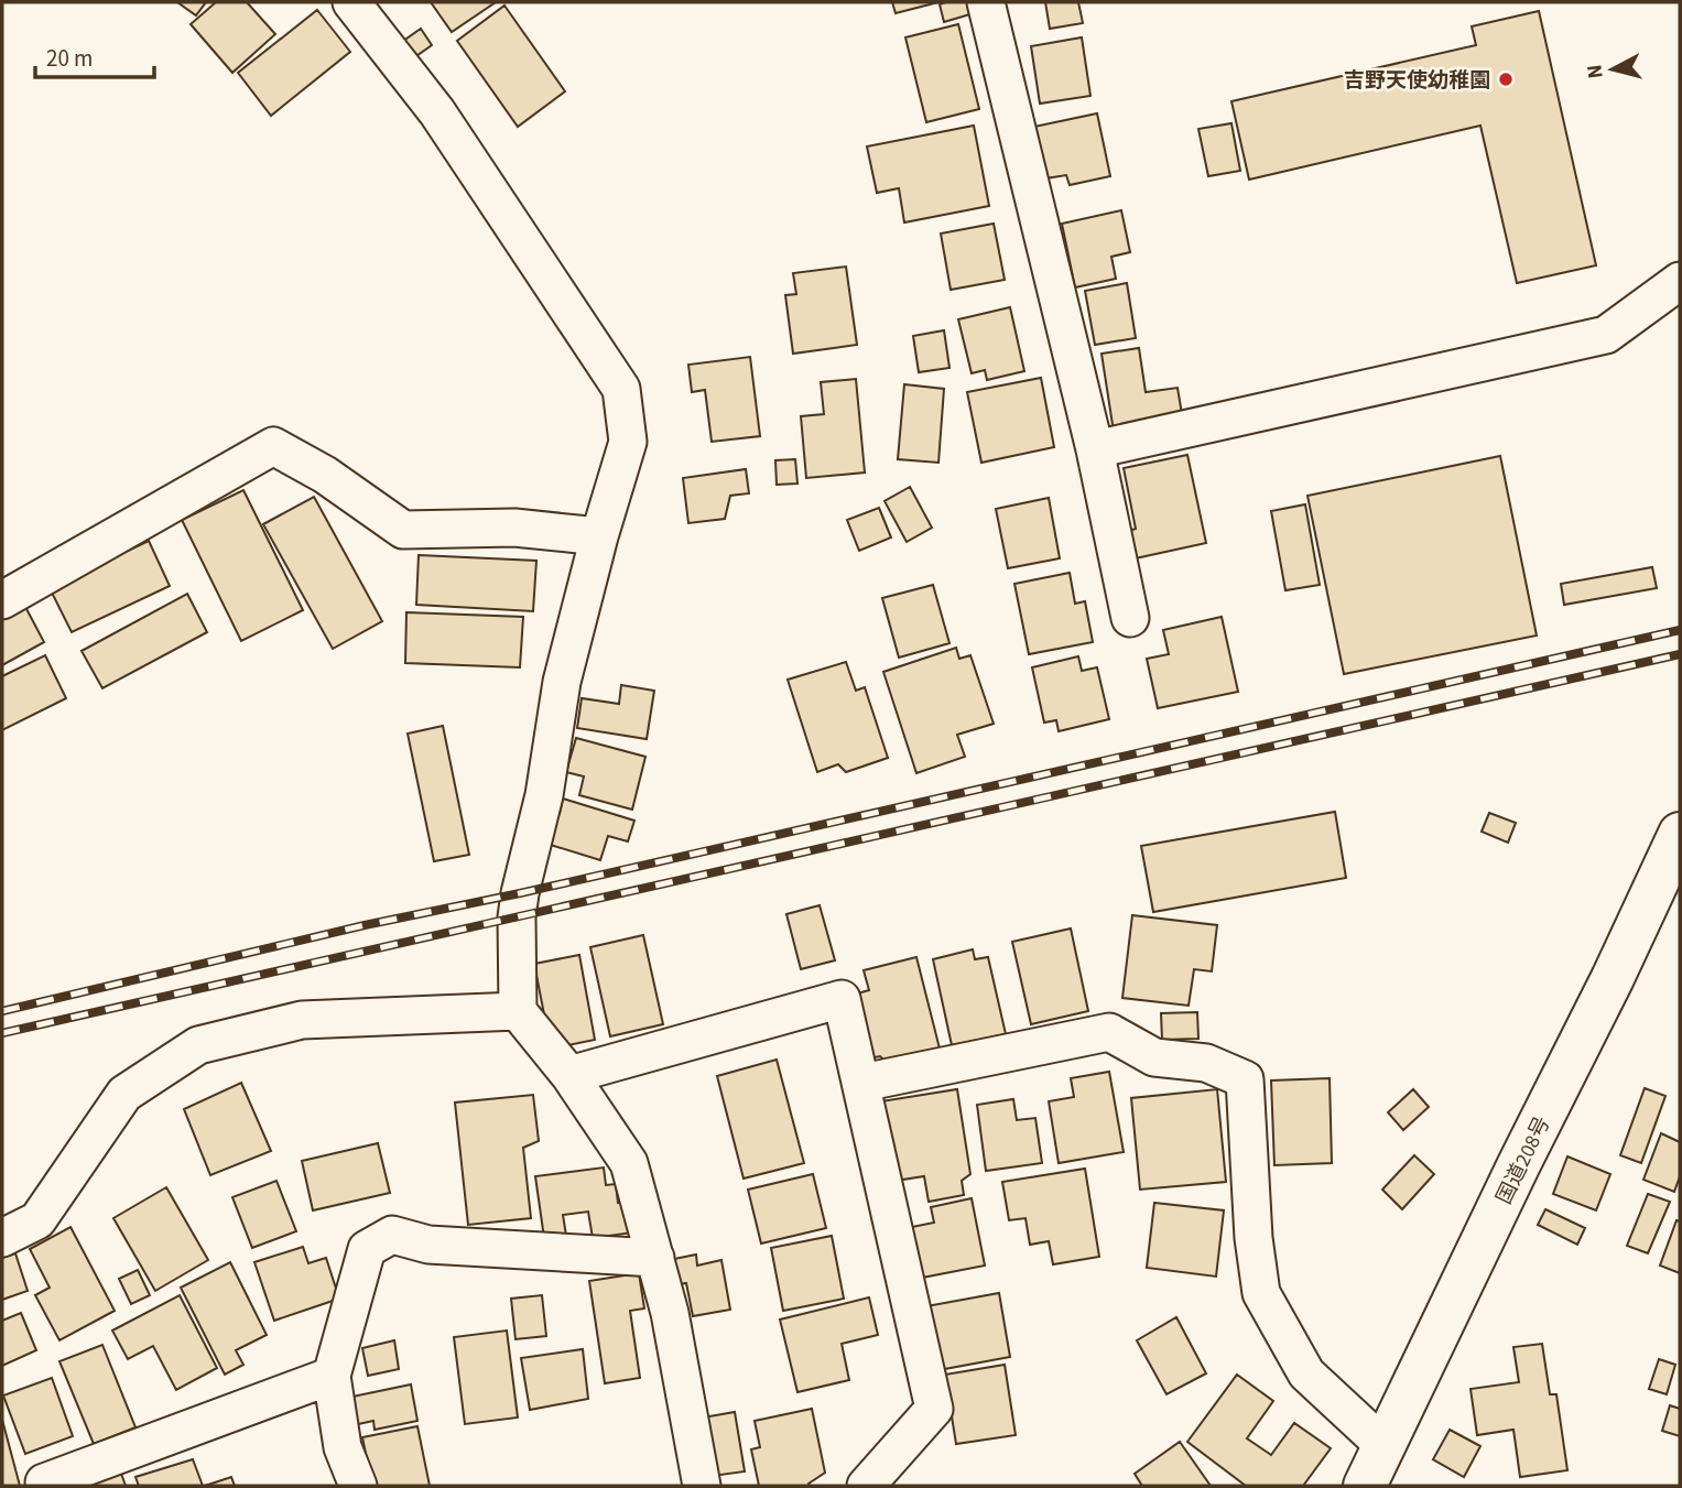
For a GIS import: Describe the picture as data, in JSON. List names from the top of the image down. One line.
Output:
{"streets":{"highway":["国道208号"]},"places":["吉野天使幼稚園"],"scale_bar":"20 m","north":"left"}
